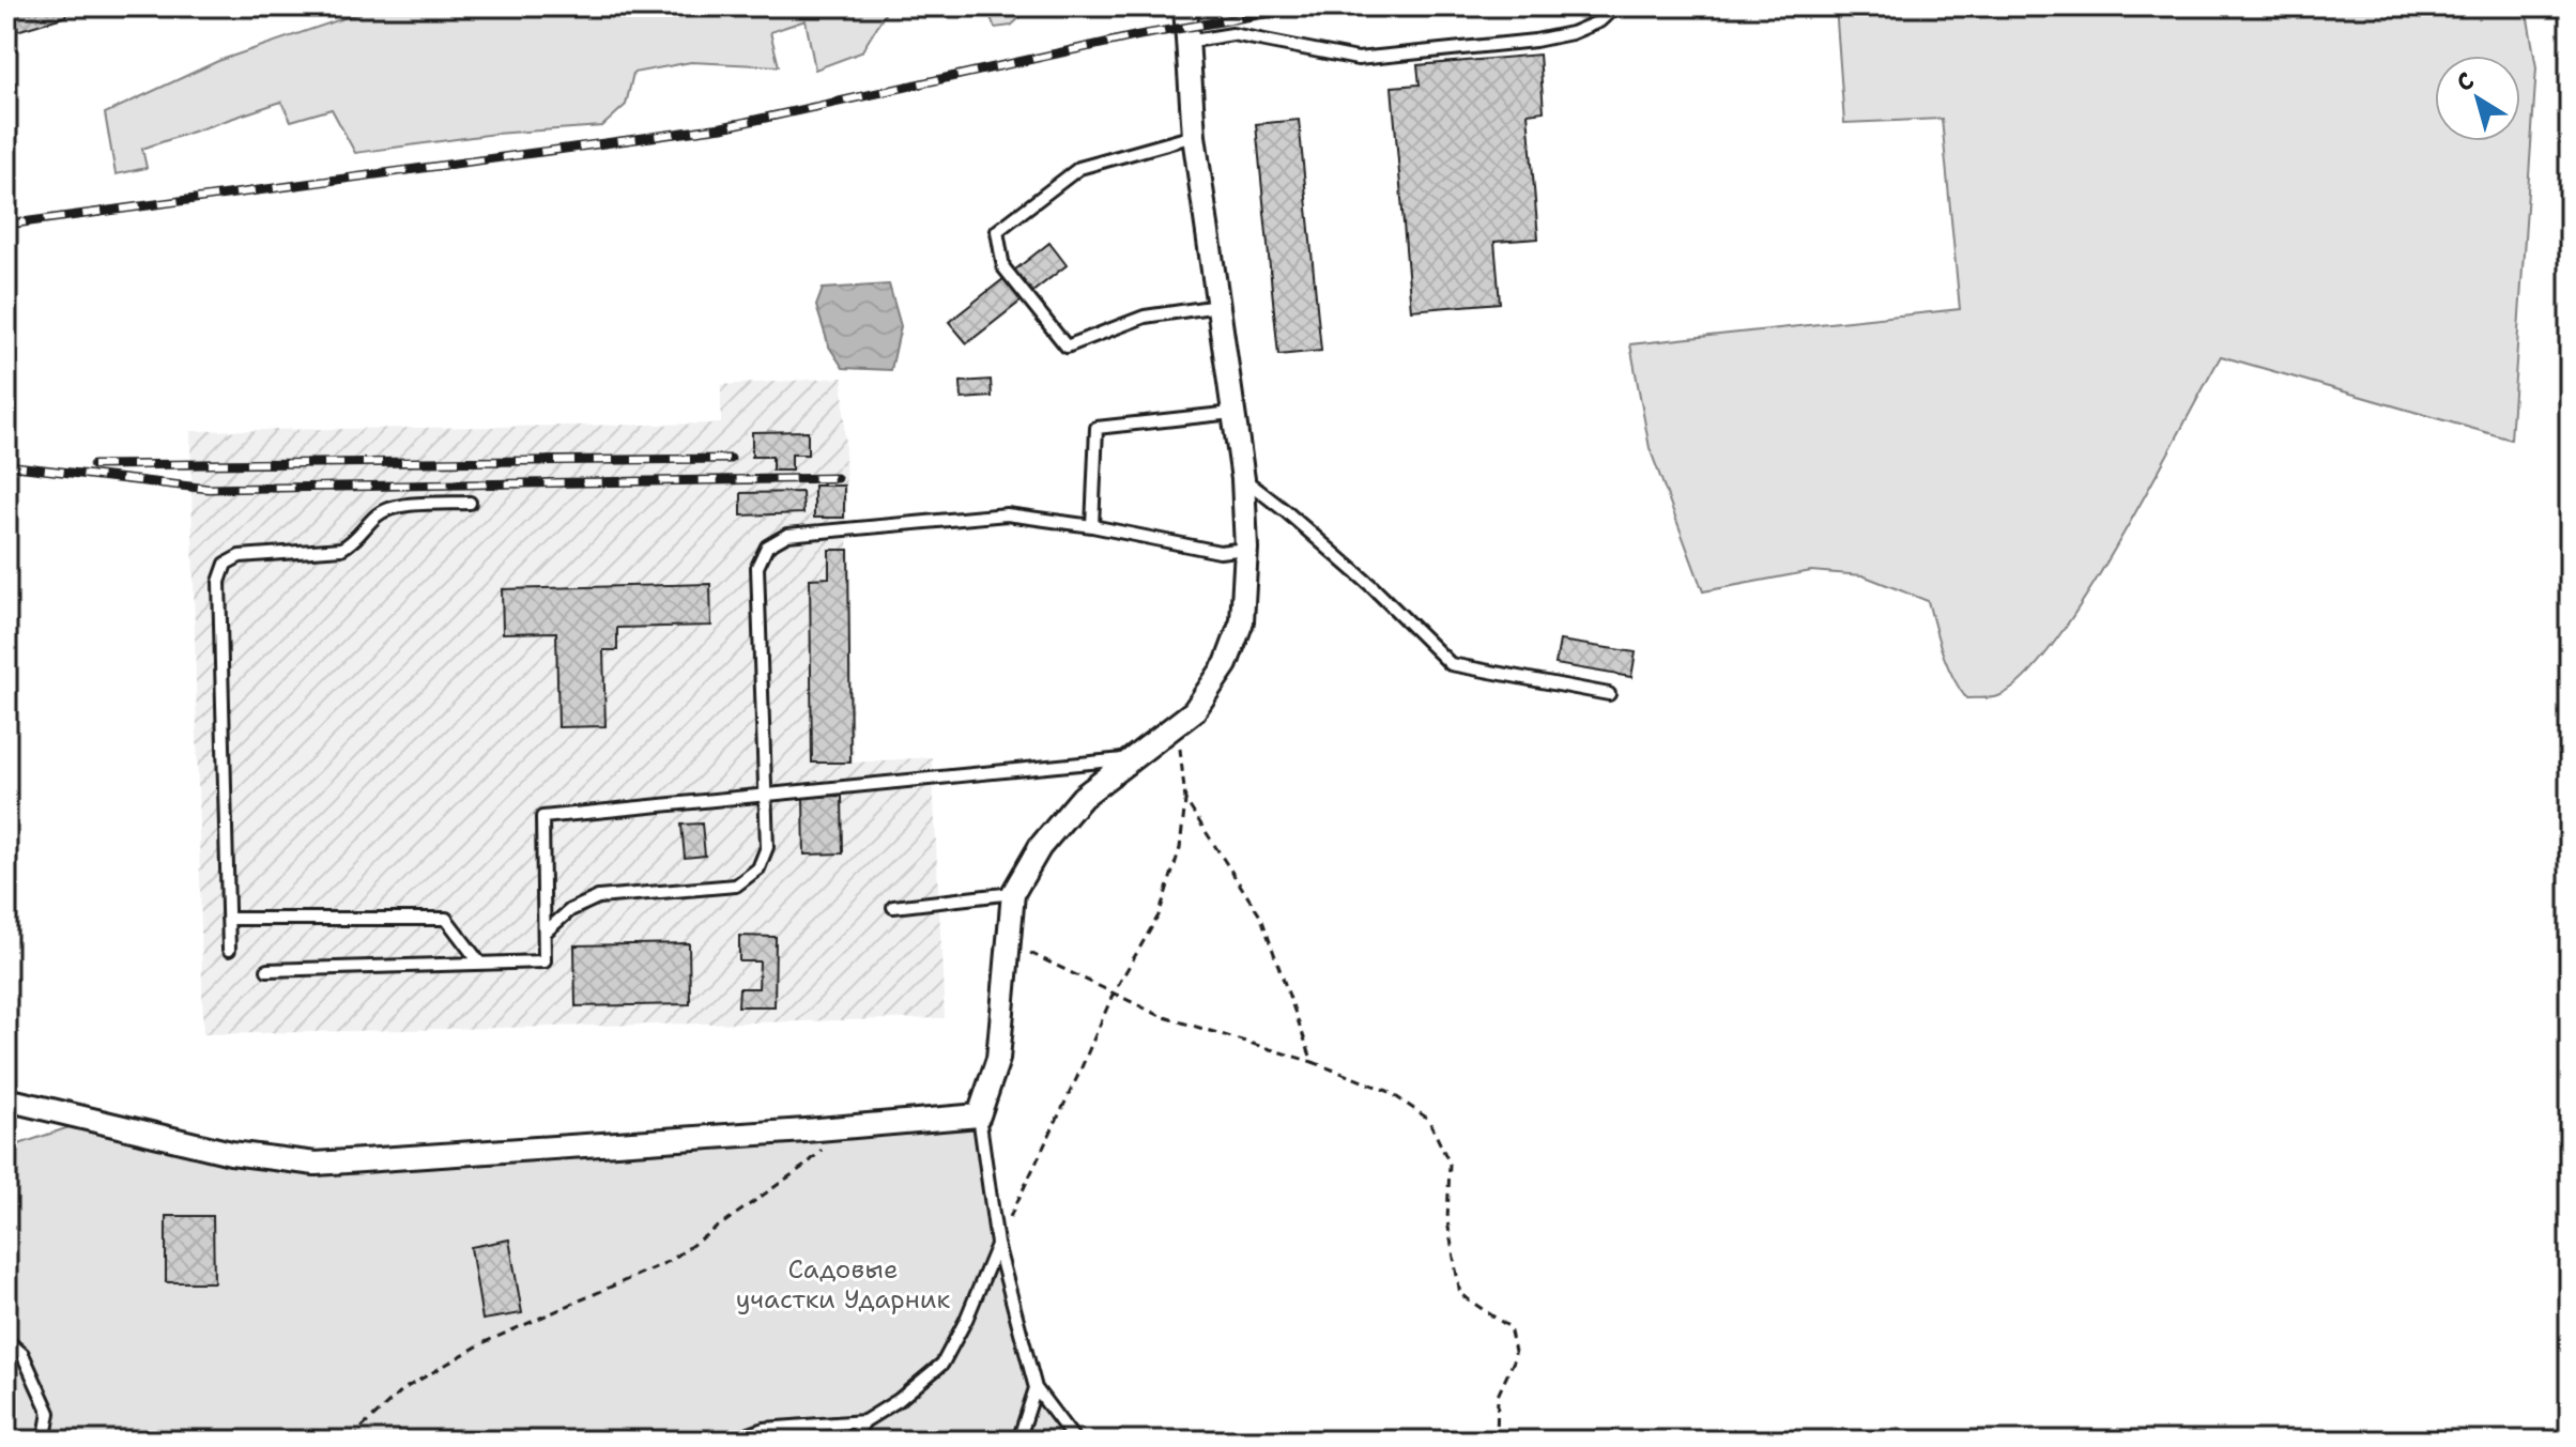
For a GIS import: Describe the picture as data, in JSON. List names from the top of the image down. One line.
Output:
{"parks":["Садовые участки Ударник"],"north":"top left"}
